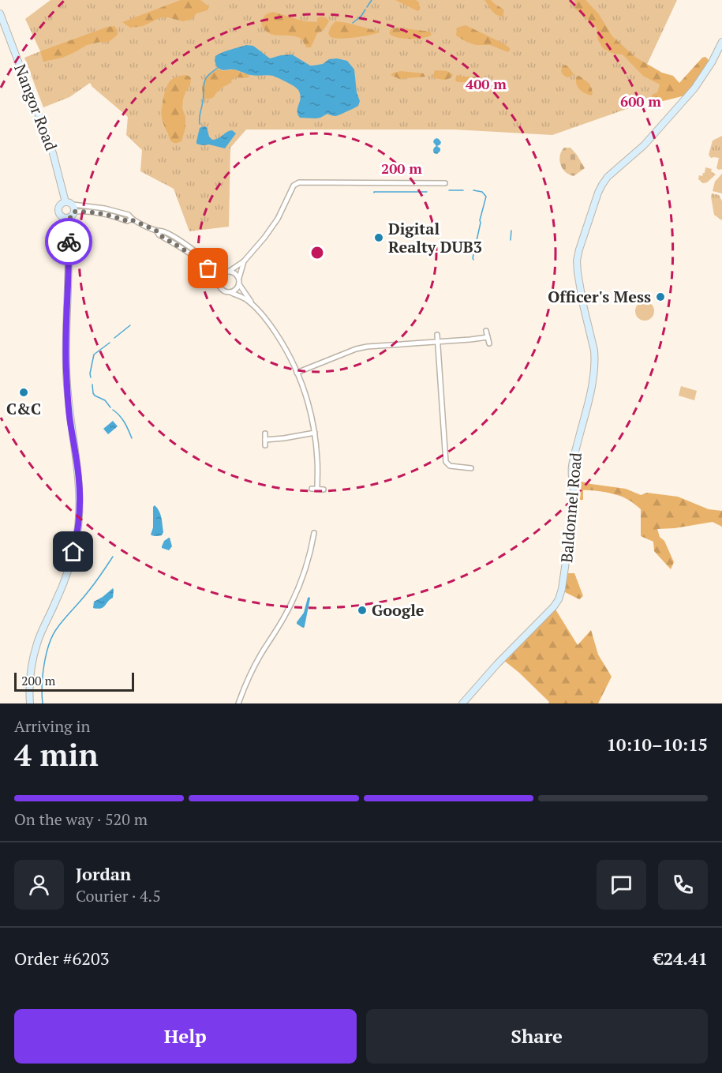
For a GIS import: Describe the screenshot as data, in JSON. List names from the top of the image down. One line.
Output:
{"streets":{"street":["Nangor Road","Baldonnel Road"]},"places":["Digital Realty DUB3","Officer's Mess","C&C","Google"],"scale_bar":"200 m","page":{"scale":"200 m","heading":["4 min","Arriving in","10:10–10:15"],"panel":["Jordan","Courier · 4.5","Order #6203","€24.41"],"bar":"On the way · 520 m","buttons":["Help","Share"]},"rings":["400 m","600 m","200 m"]}
